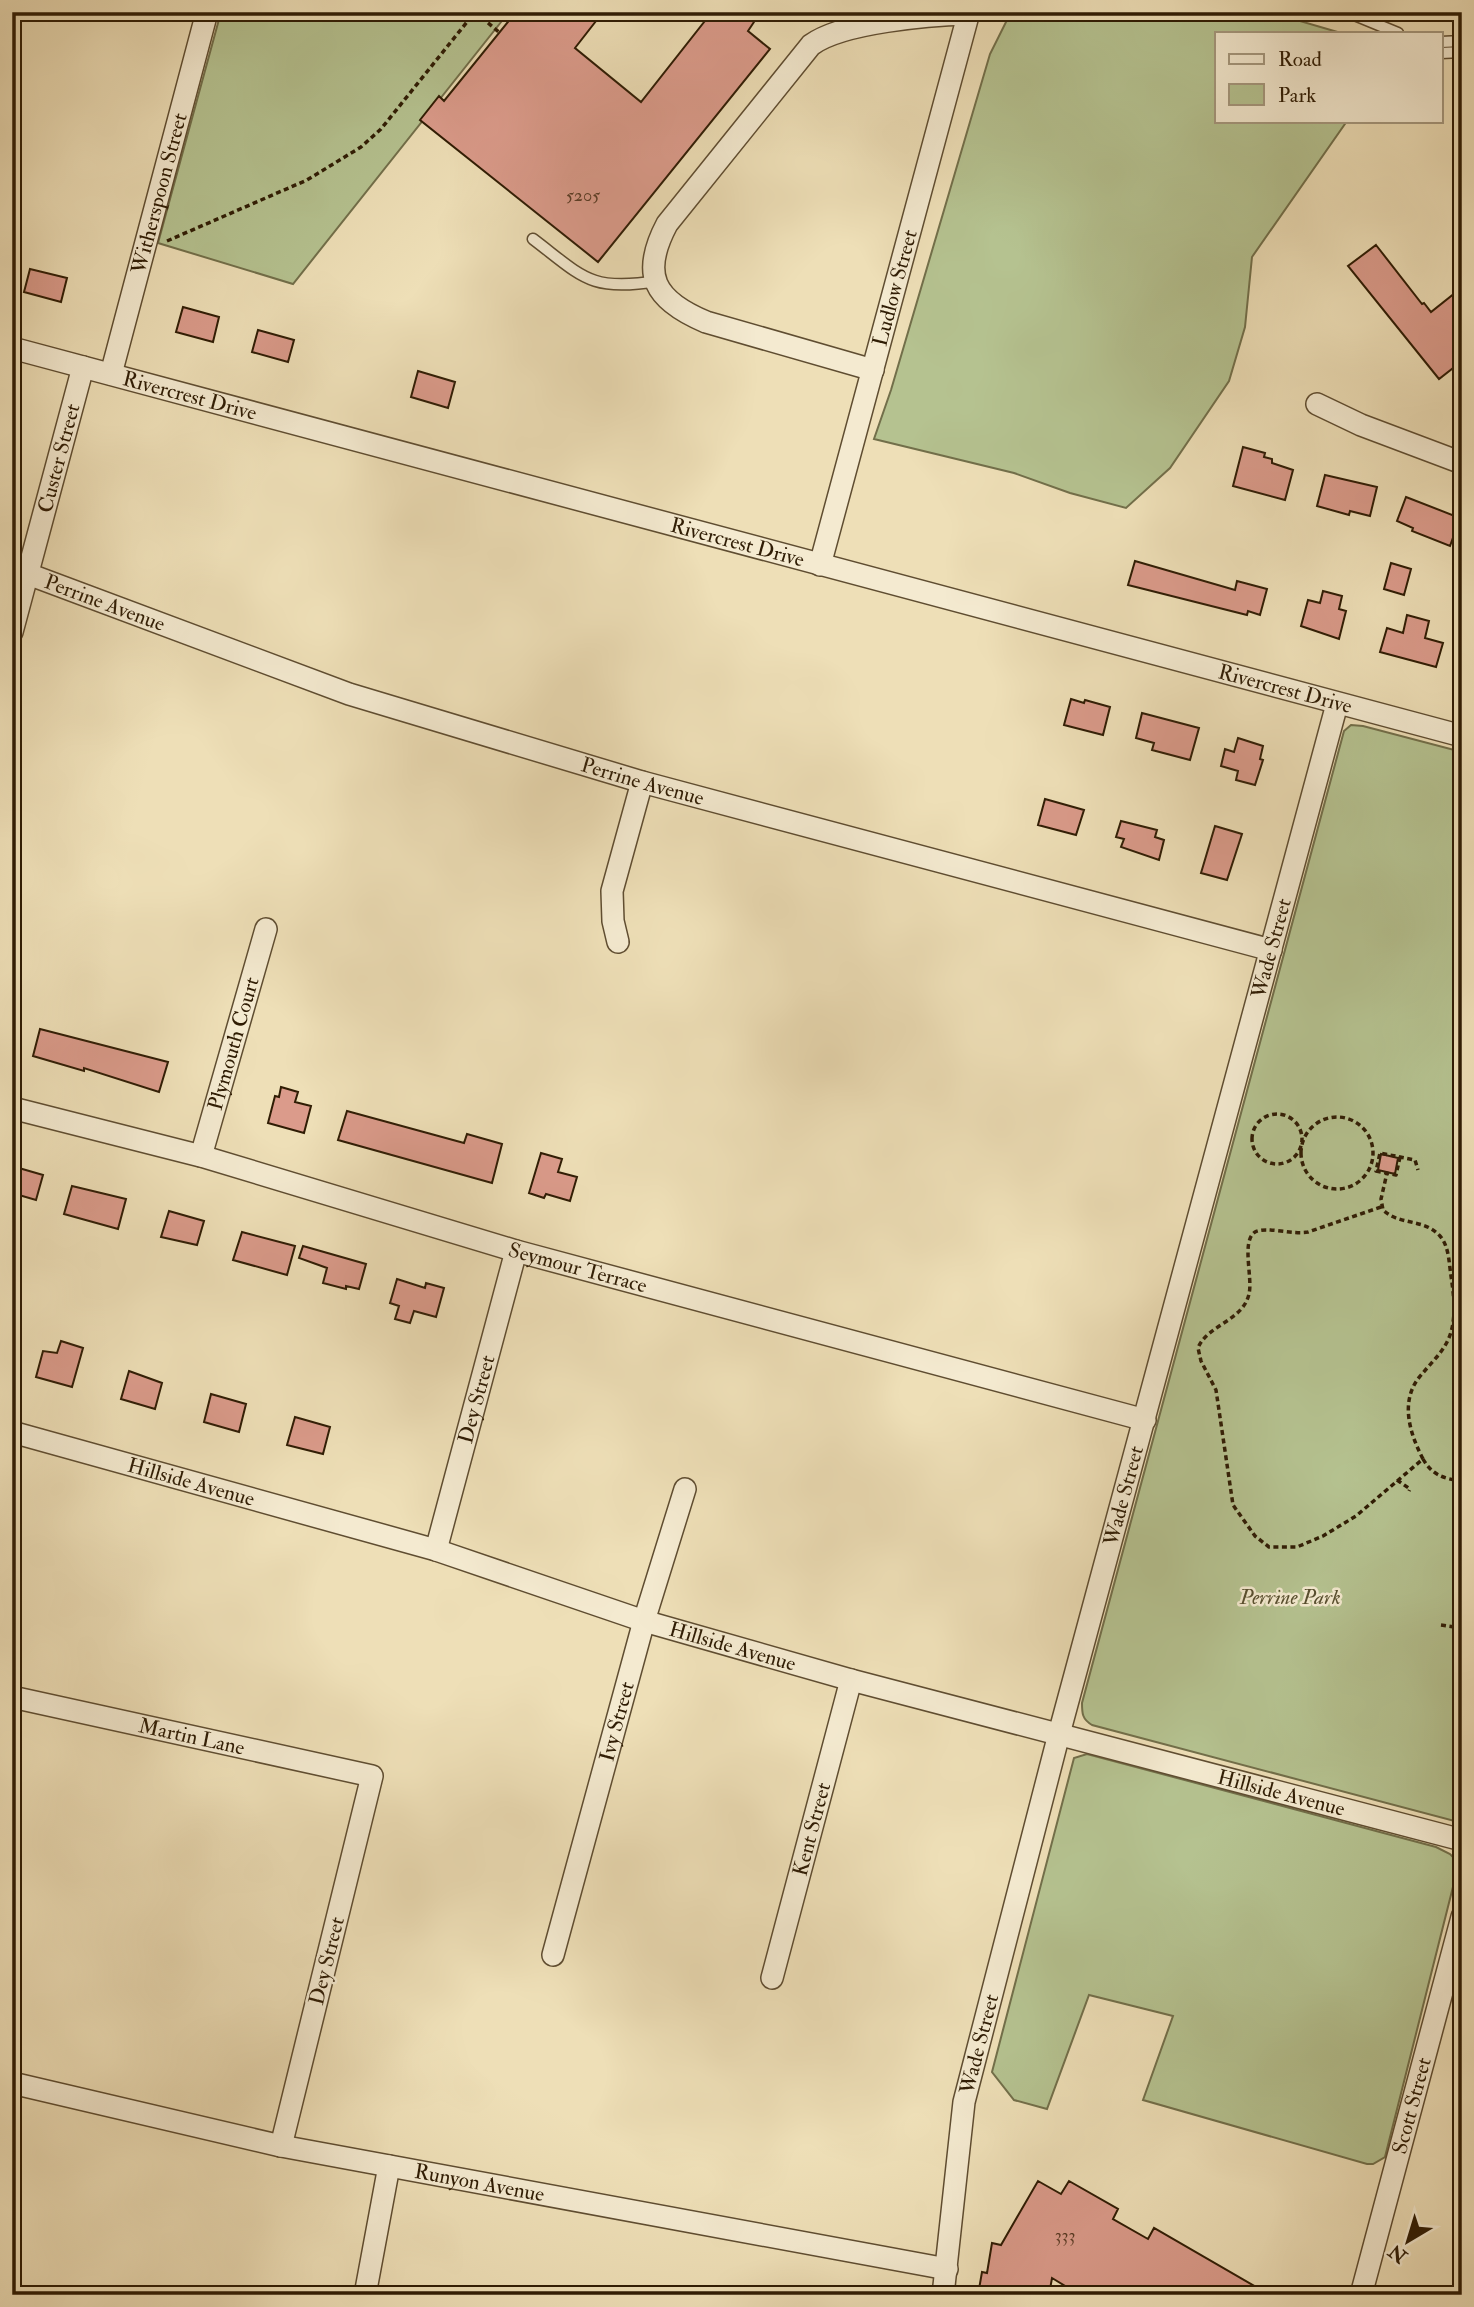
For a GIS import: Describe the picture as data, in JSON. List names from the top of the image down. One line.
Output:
{"streets":{"street":["Witherspoon Street","Ludlow Street","Rivercrest Drive","Custer Street","Perrine Avenue","Wade Street","Plymouth Court","Seymour Terrace","Dey Street","Hillside Avenue","Ivy Street","Martin Lane","Kent Street","Scott Street","Runyon Avenue"]},"crossings":[["Witherspoon Street","Rivercrest Drive"],["Ludlow Street","Rivercrest Drive"],["Rivercrest Drive","Custer Street"],["Rivercrest Drive","Wade Street"],["Custer Street","Perrine Avenue"],["Perrine Avenue","Wade Street"],["Wade Street","Seymour Terrace"],["Wade Street","Hillside Avenue"],["Wade Street","Runyon Avenue"],["Plymouth Court","Seymour Terrace"],["Seymour Terrace","Dey Street"],["Dey Street","Hillside Avenue"],["Dey Street","Martin Lane"],["Dey Street","Runyon Avenue"],["Hillside Avenue","Ivy Street"],["Hillside Avenue","Kent Street"]],"parks":["Perrine Park"],"house_numbers":["5205","333"],"legend":["Road","Park"],"north":"bottom left"}
